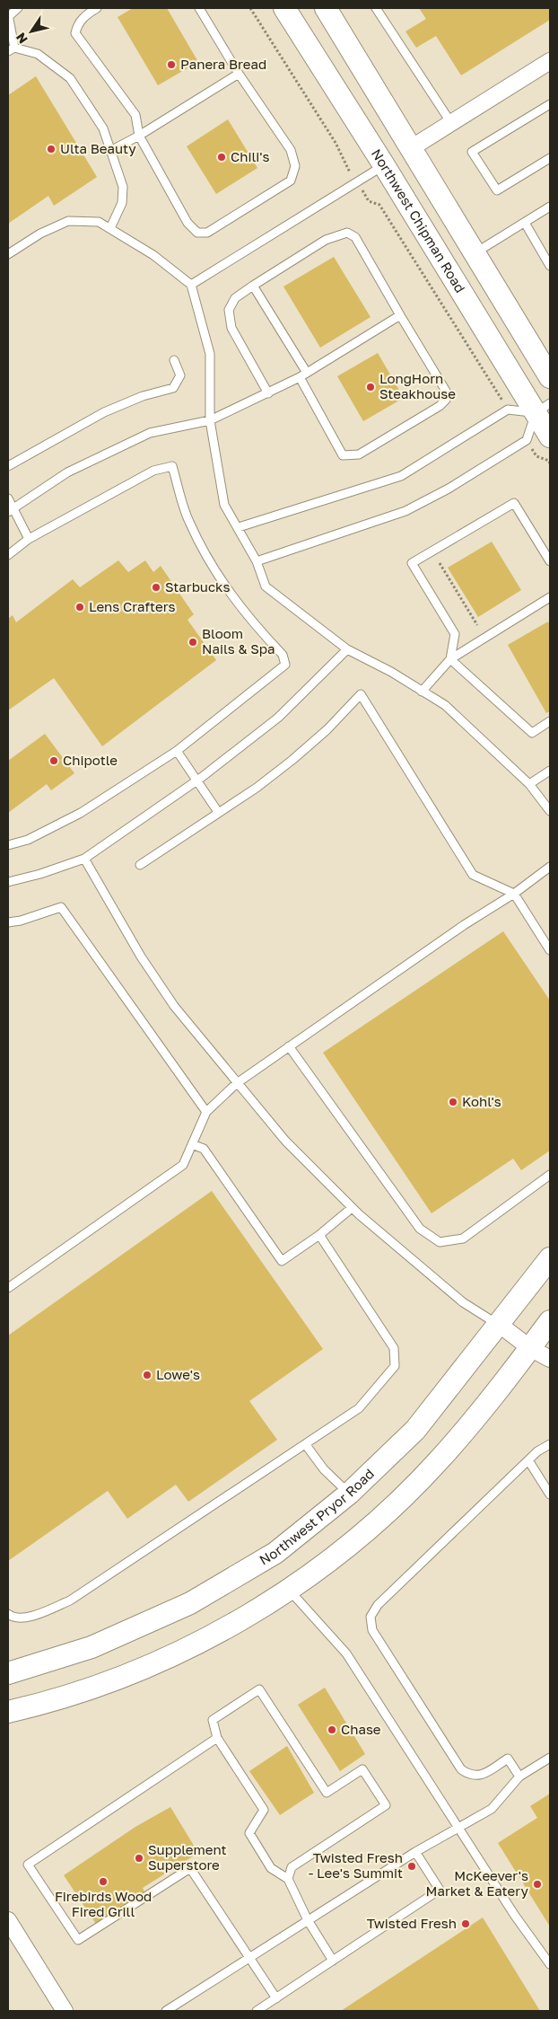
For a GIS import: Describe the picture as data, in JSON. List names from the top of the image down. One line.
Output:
{"streets":{"main road":["Northwest Chipman Road","Northwest Pryor Road"]},"places":["Panera Bread","Ulta Beauty","Chili's","LongHorn Steakhouse","Starbucks","Lens Crafters","Bloom Nails & Spa","Chipotle","Kohl's","Lowe's","Chase","Supplement Superstore","Twisted Fresh - Lee's Summit","Firebirds Wood Fired Grill","McKeever's Market & Eatery","Twisted Fresh"],"north":"bottom left"}
